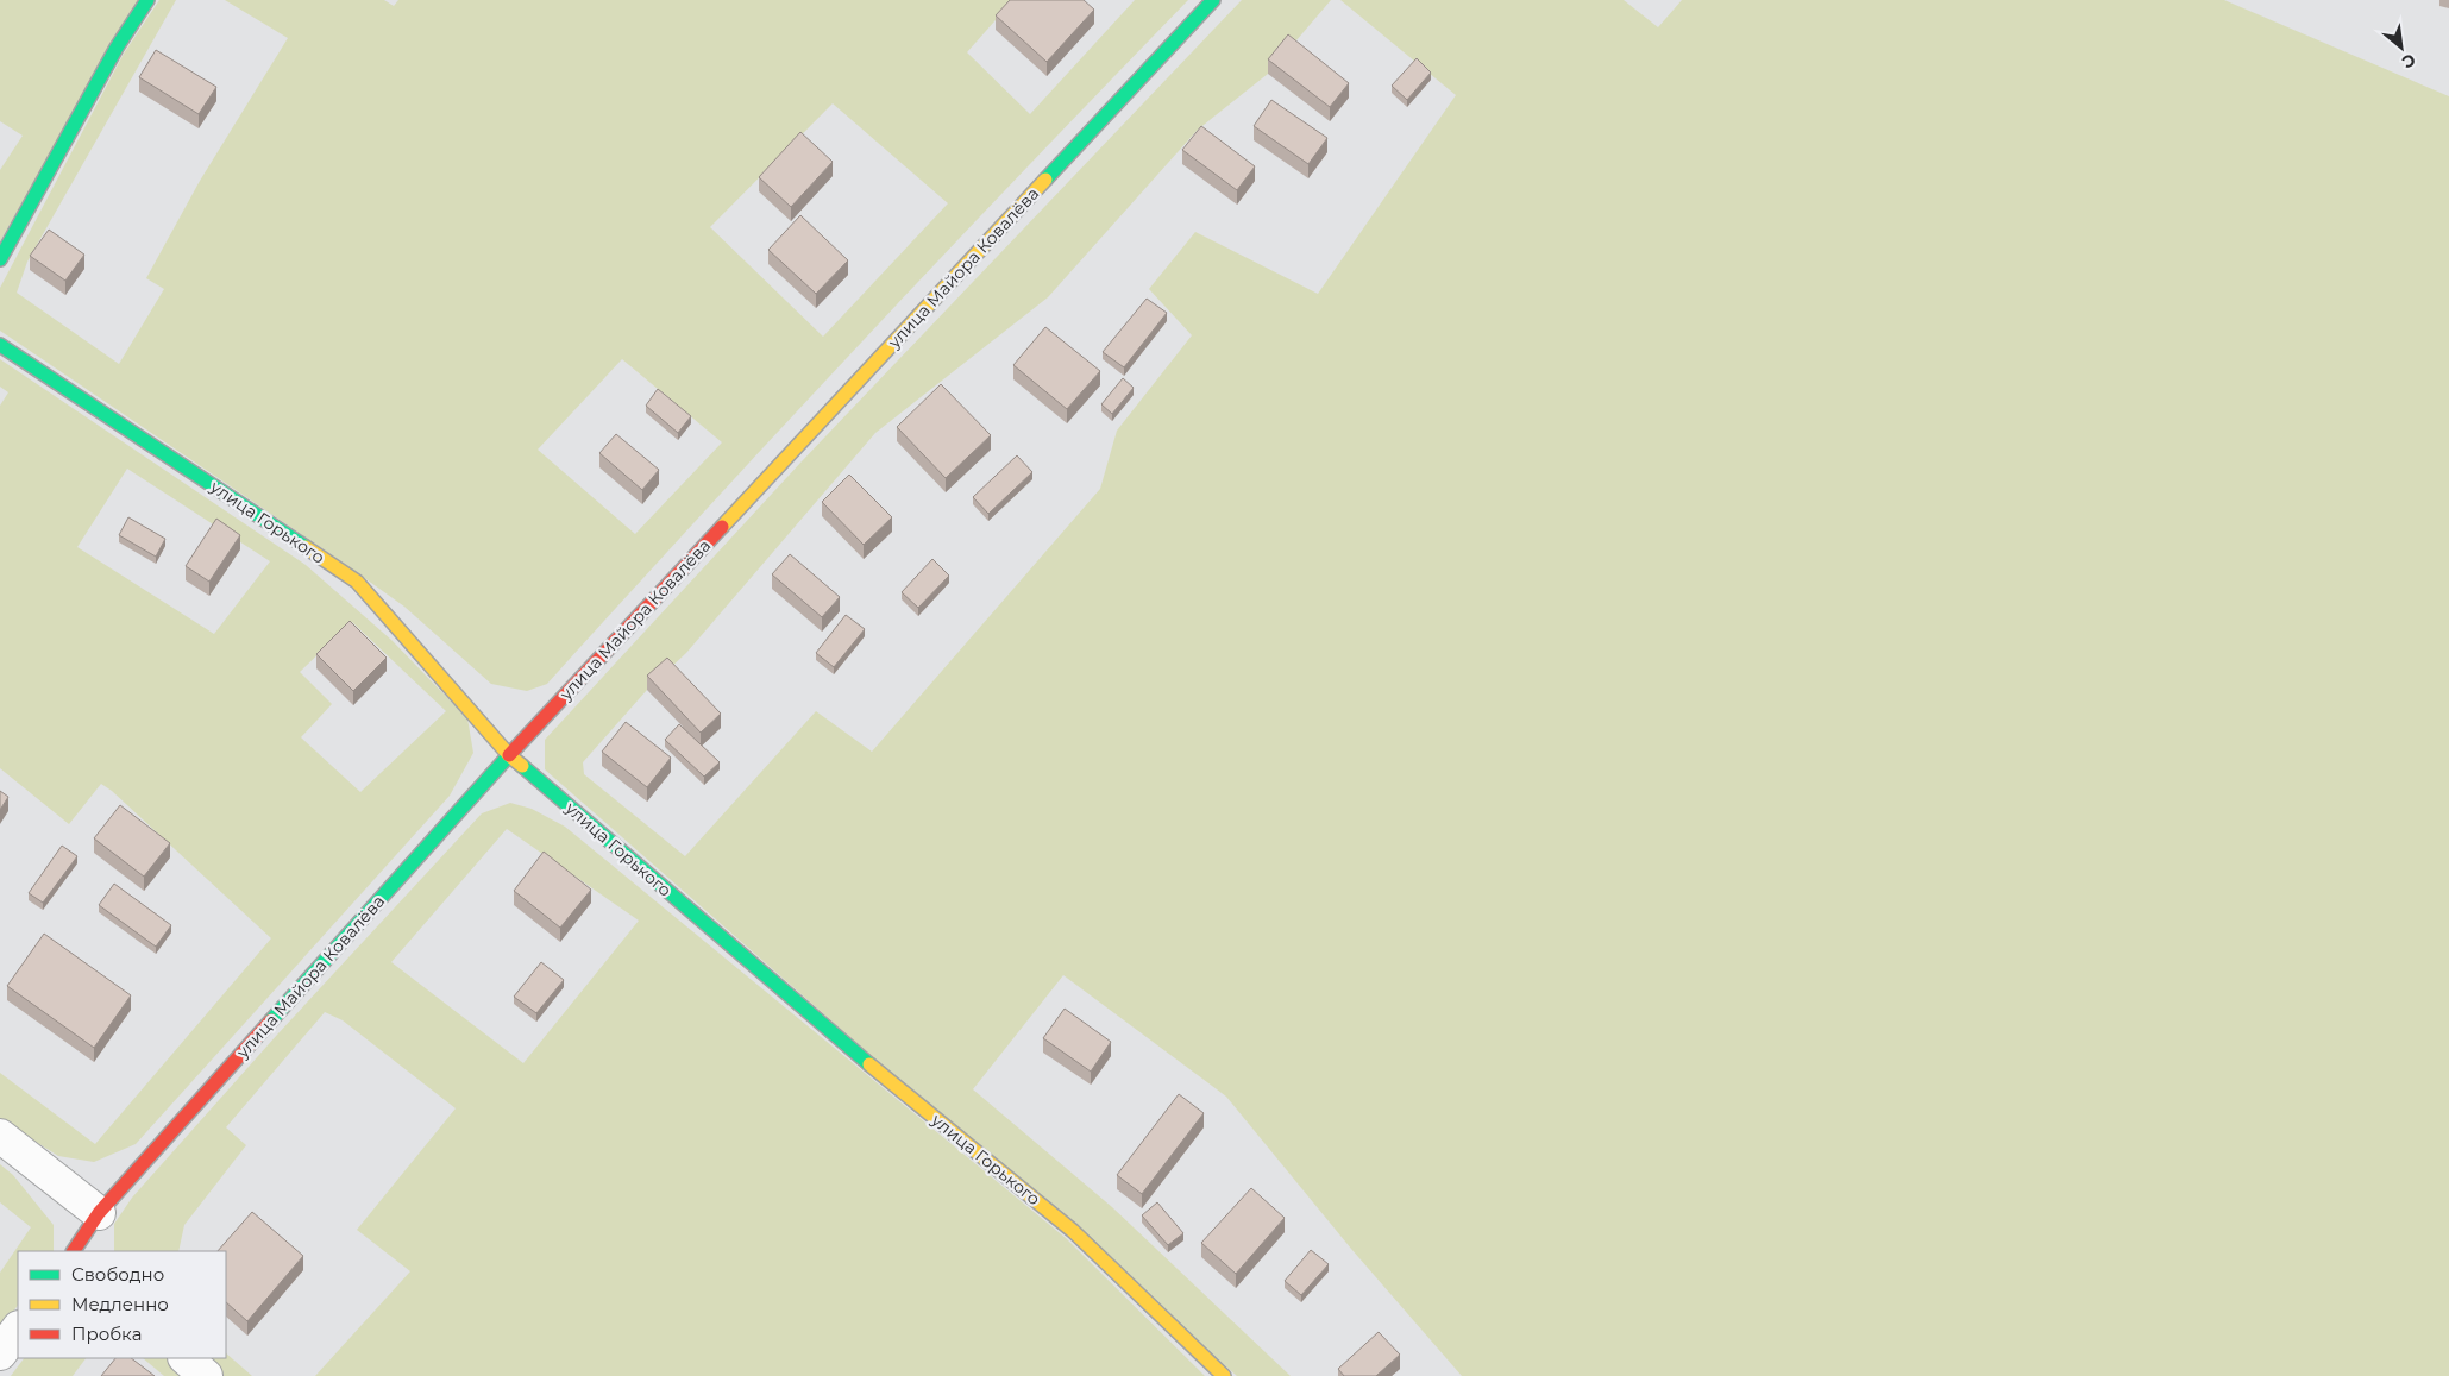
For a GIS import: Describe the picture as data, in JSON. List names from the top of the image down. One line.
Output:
{"streets":{"street":["улица Майора Ковалёва","улица Горького"]},"crossings":[["улица Майора Ковалёва","улица Горького"]],"legend":["Свободно","Медленно","Пробка"],"north":"bottom right"}
